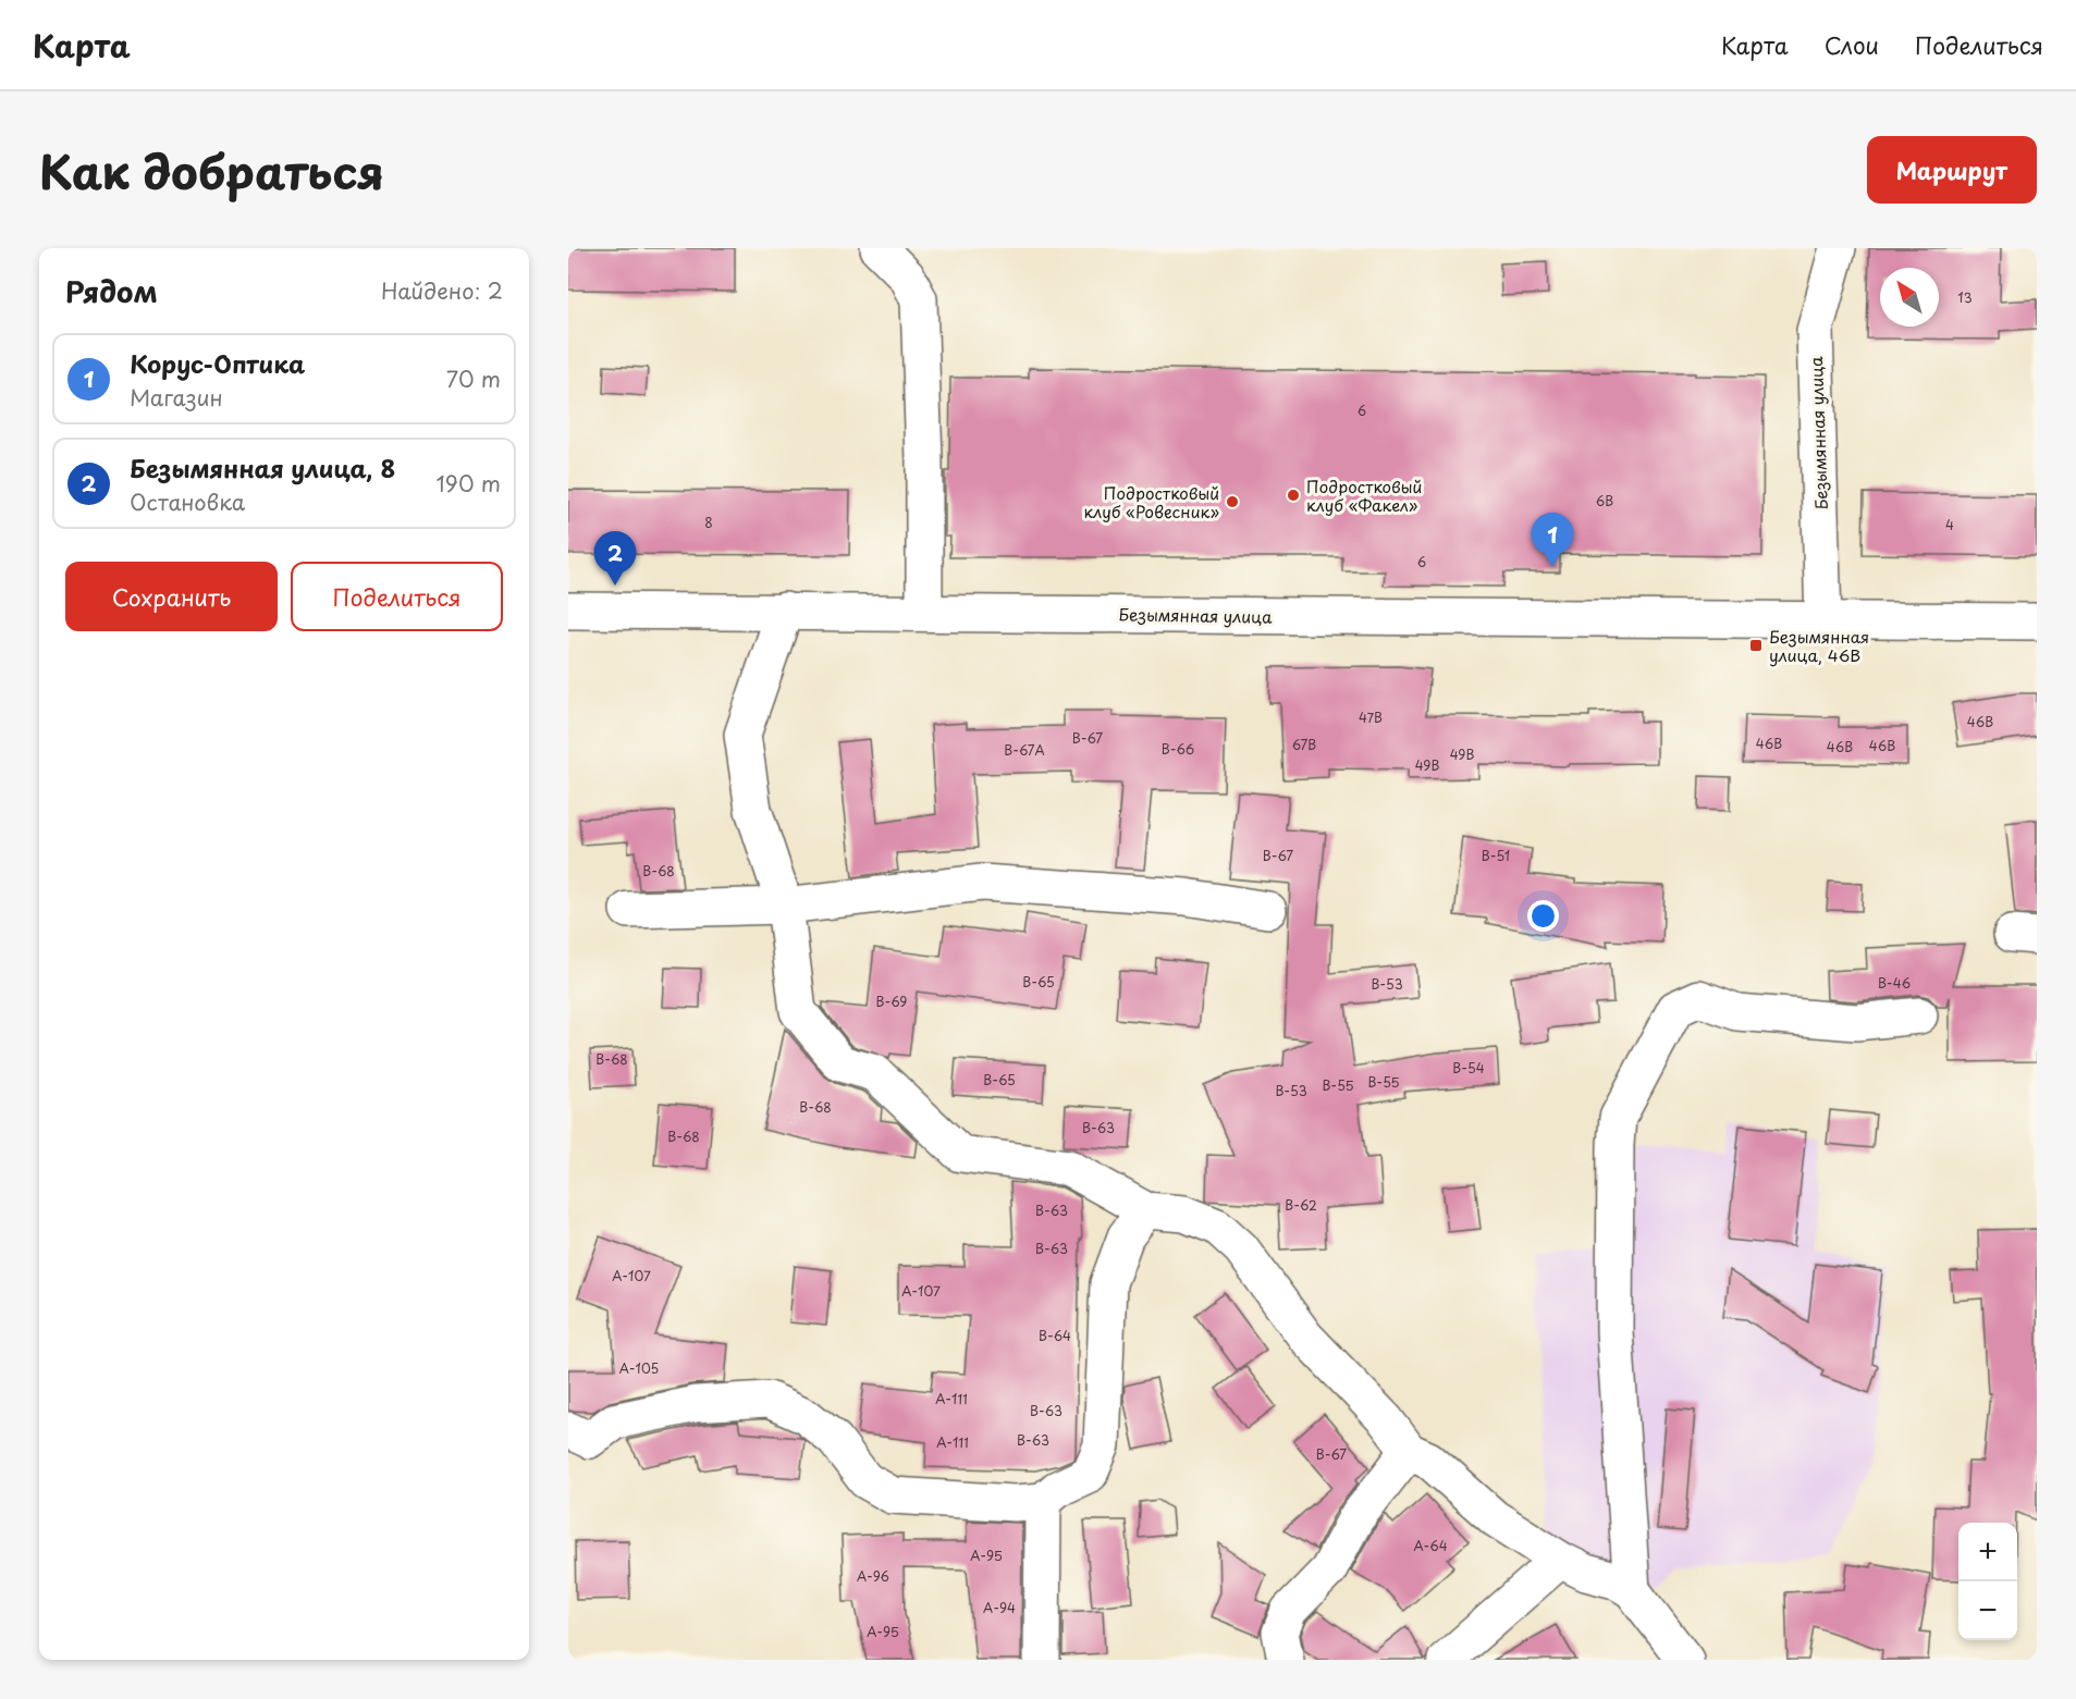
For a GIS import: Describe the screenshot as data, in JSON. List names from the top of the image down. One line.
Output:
{"streets":{"street":["Безымянная улица"]},"places":{"other":["Подростковый клуб «Факел»","Подростковый клуб «Ровесник»"],"transit":["Безымянная улица, 46В"]},"house_numbers":["13","6","6В","8","4","6","47В","46В","В-67","46В","67В","46В","46В","В-66","В-67А","49В","49В","В-67","В-51","В-68","В-65","В-46","В-53","В-69","В-68","В-54","В-65","В-55","В-55","В-53","В-68","В-63","В-68","В-62","В-63","В-63","А-107","А-107","В-64","А-105","А-111","В-63","В-63","А-111","В-67","А-64","А-95","А-96","А-94","А-95"],"north":"top left","page":{"header":"Карта","nav":["Карта","Слои","Поделиться"],"title":"Как добраться","buttons":["Маршрут",["Сохранить","Поделиться"]],"heading":["Рядом","Найдено: 2"],"list":[{"mark":"1","name":"Корус-Оптика","note":"Магазин","value":"70 m"},{"mark":"2","name":"Безымянная улица, 8","note":"Остановка","value":"190 m"}],"pins":["1","2"],"map_buttons":["+","−"]}}
